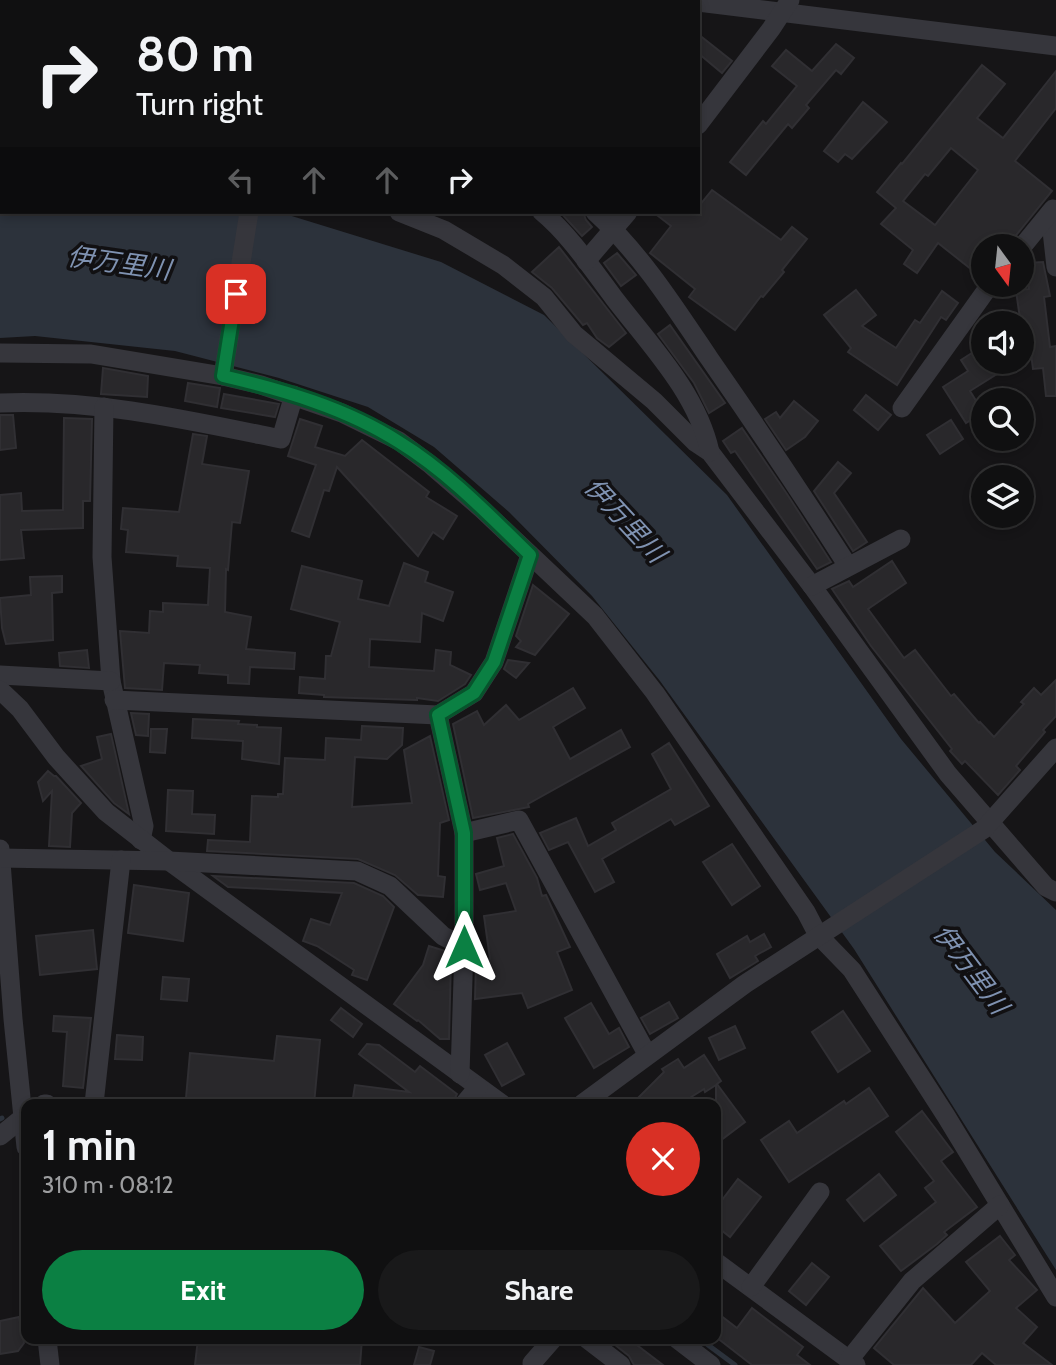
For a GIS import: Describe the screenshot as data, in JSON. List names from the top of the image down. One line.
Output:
{"water":["伊万里川"],"north":"bottom","page":{"turn":["80 m","Turn right"],"heading":["1 min","310 m · 08:12"],"buttons":["Exit","Share"]}}
